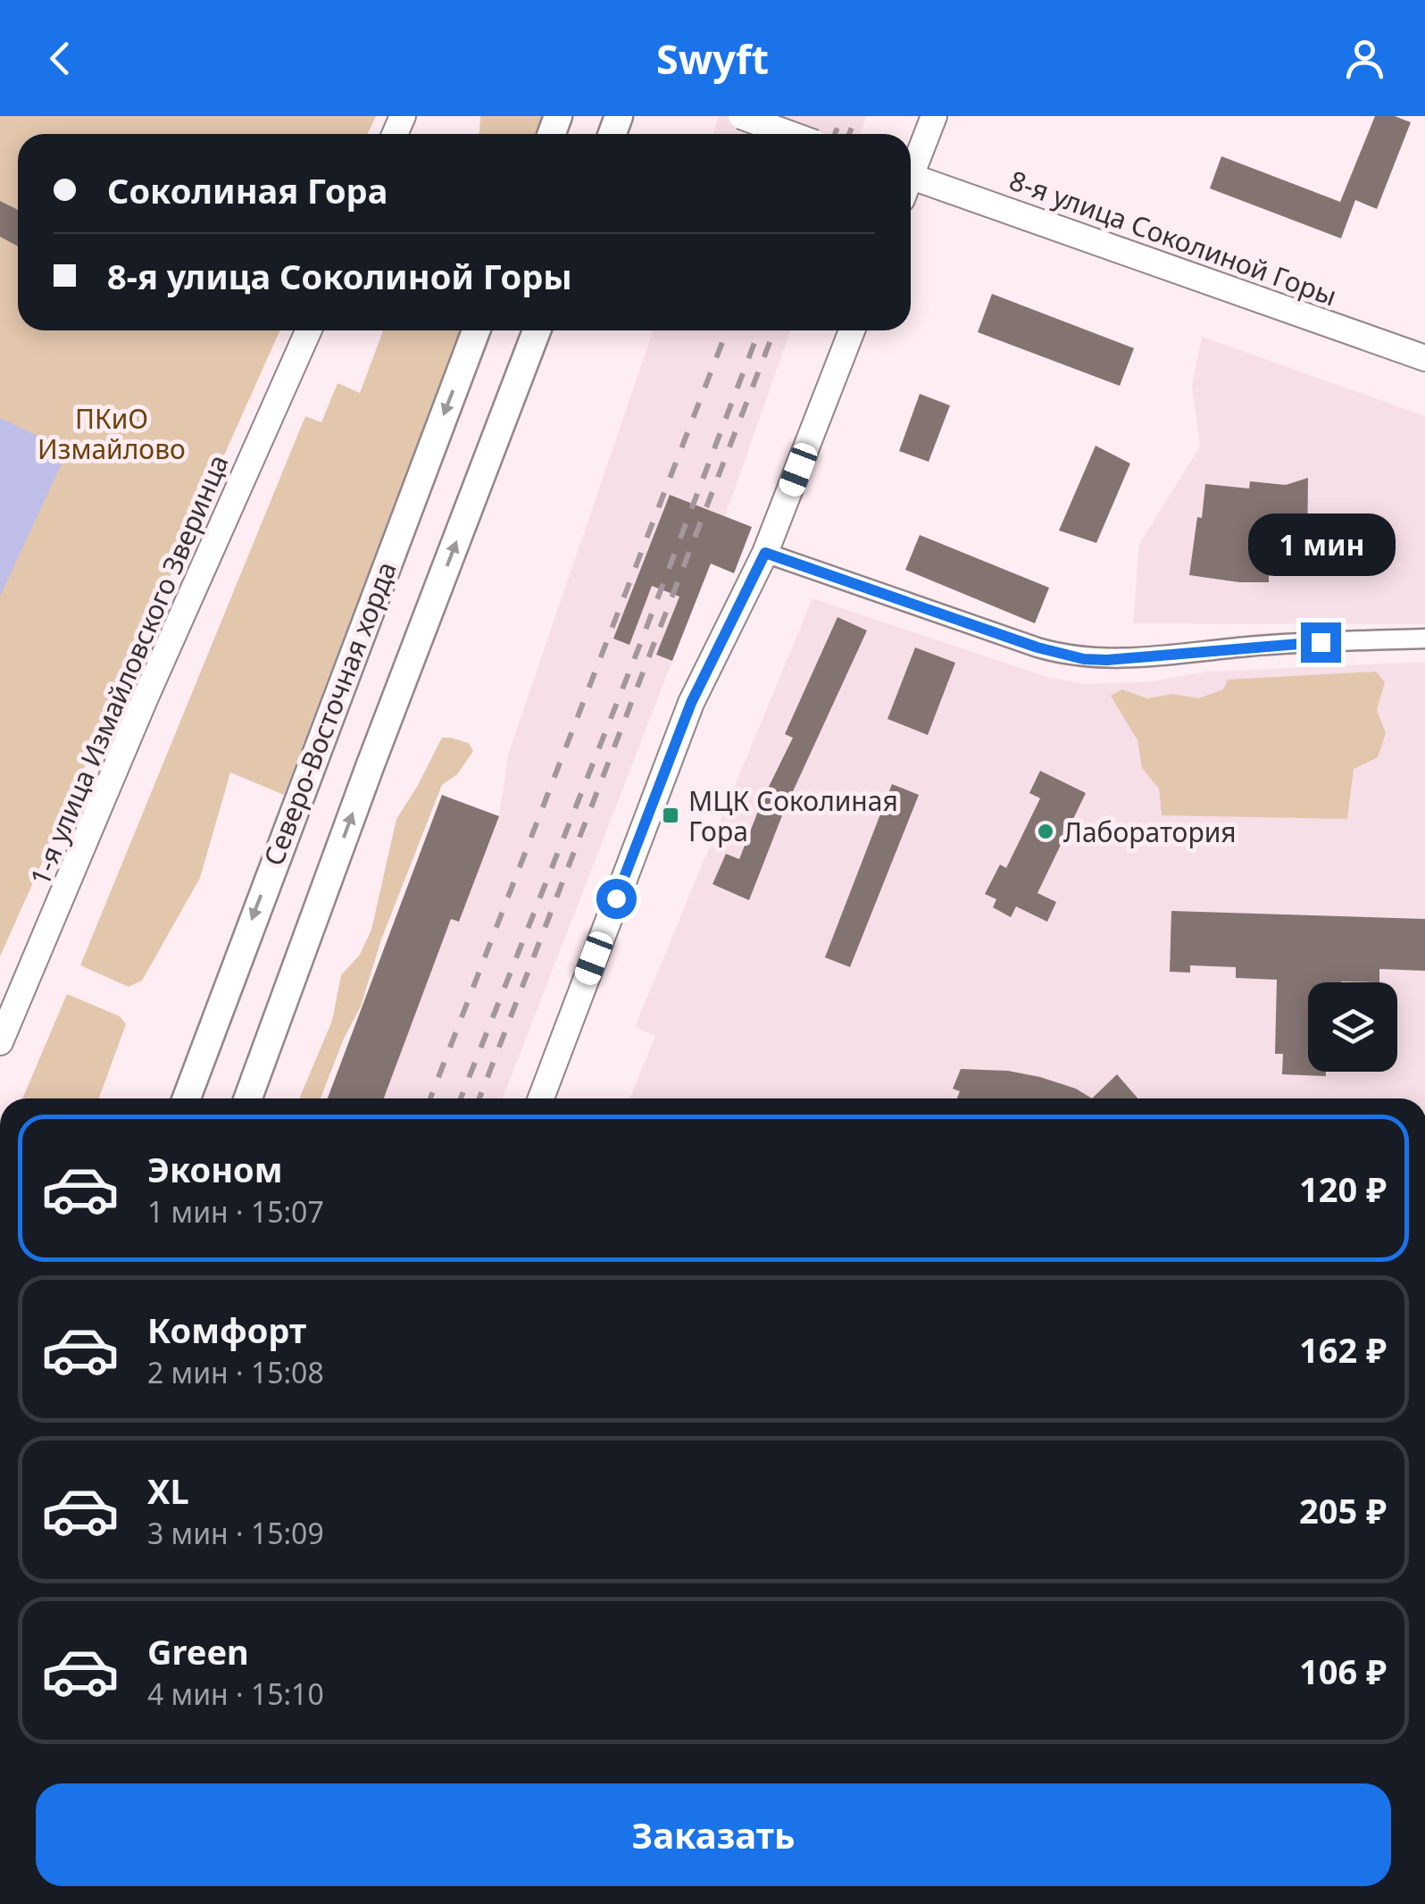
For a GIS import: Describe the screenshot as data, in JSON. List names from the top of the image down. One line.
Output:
{"streets":{"main road":["Северо-Восточная хорда"],"street":["8-я улица Соколиной Горы","1-я улица Измайловского Зверинца"]},"parks":["ПКиО Измайлово"],"places":{"transit":["МЦК Соколиная Гора"],"other":["Лаборатория"]},"page":{"header":"Swyft","banner":["Соколиная Гора","8-я улица Соколиной Горы"],"bubble":"1 мин","list":[{"name":"Эконом","note":"1 мин · 15:07","value":"120 ₽"},{"name":"Комфорт","note":"2 мин · 15:08","value":"162 ₽"},{"name":"XL","note":"3 мин · 15:09","value":"205 ₽"},{"name":"Green","note":"4 мин · 15:10","value":"106 ₽"}],"buttons":"Заказать"}}
